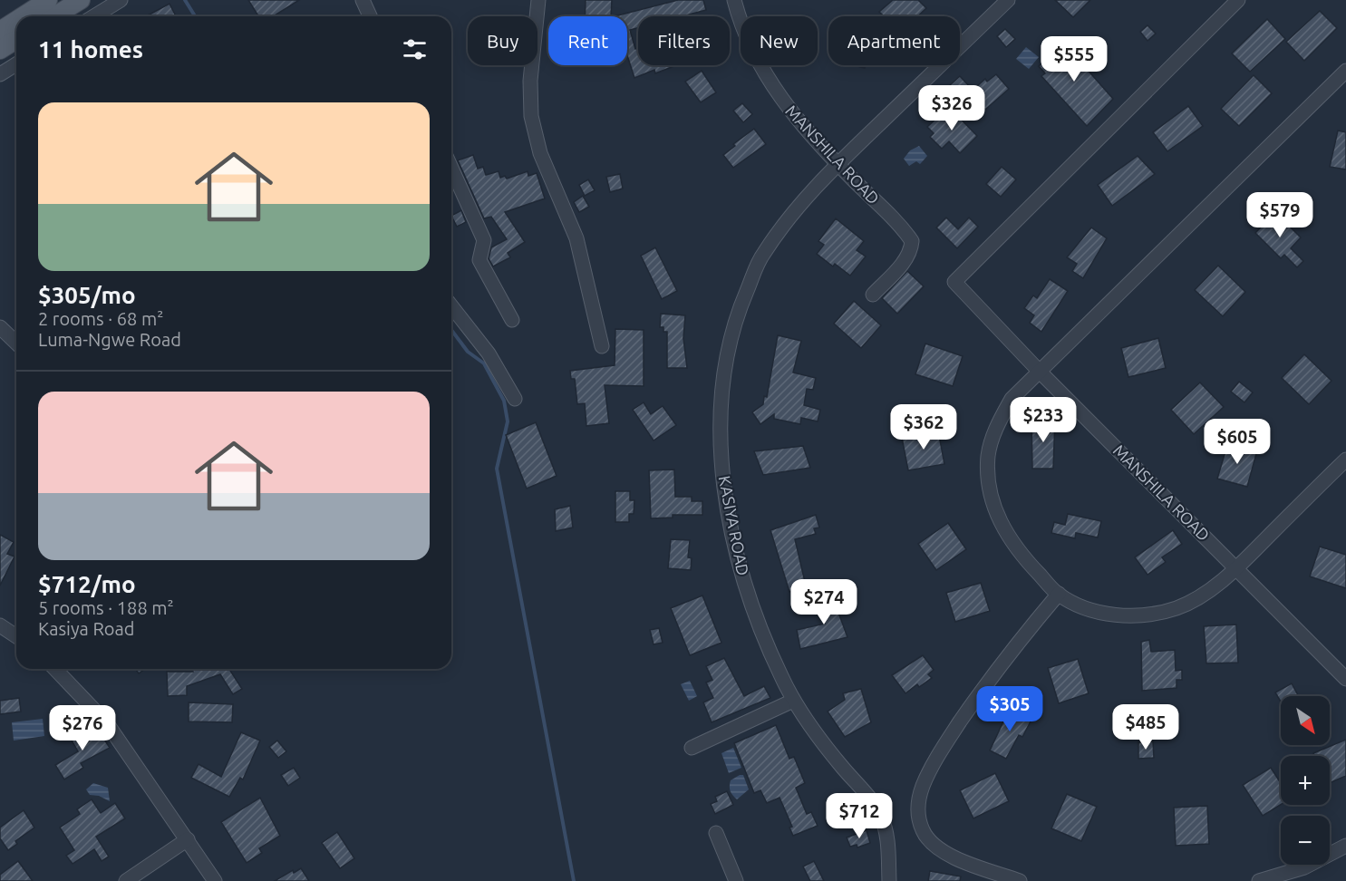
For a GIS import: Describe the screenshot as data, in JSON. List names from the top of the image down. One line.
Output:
{"streets":{"street":["MANSHILA ROAD","KASIYA ROAD"]},"crossings":[["MANSHILA ROAD","KASIYA ROAD"]],"north":"bottom right","page":{"chip":["Buy","Rent","Filters","New","Apartment"],"heading":"11 homes","price":["$555","$326","$579","$233","$362","$605","$274","$305","$485","$276","$712"],"list":[{"name":"$305/mo","note":"2 rooms · 68 m² · Luma-Ngwe Road"},{"name":"$712/mo","note":"5 rooms · 188 m² · Kasiya Road"}],"map_buttons":["+","−"]}}
